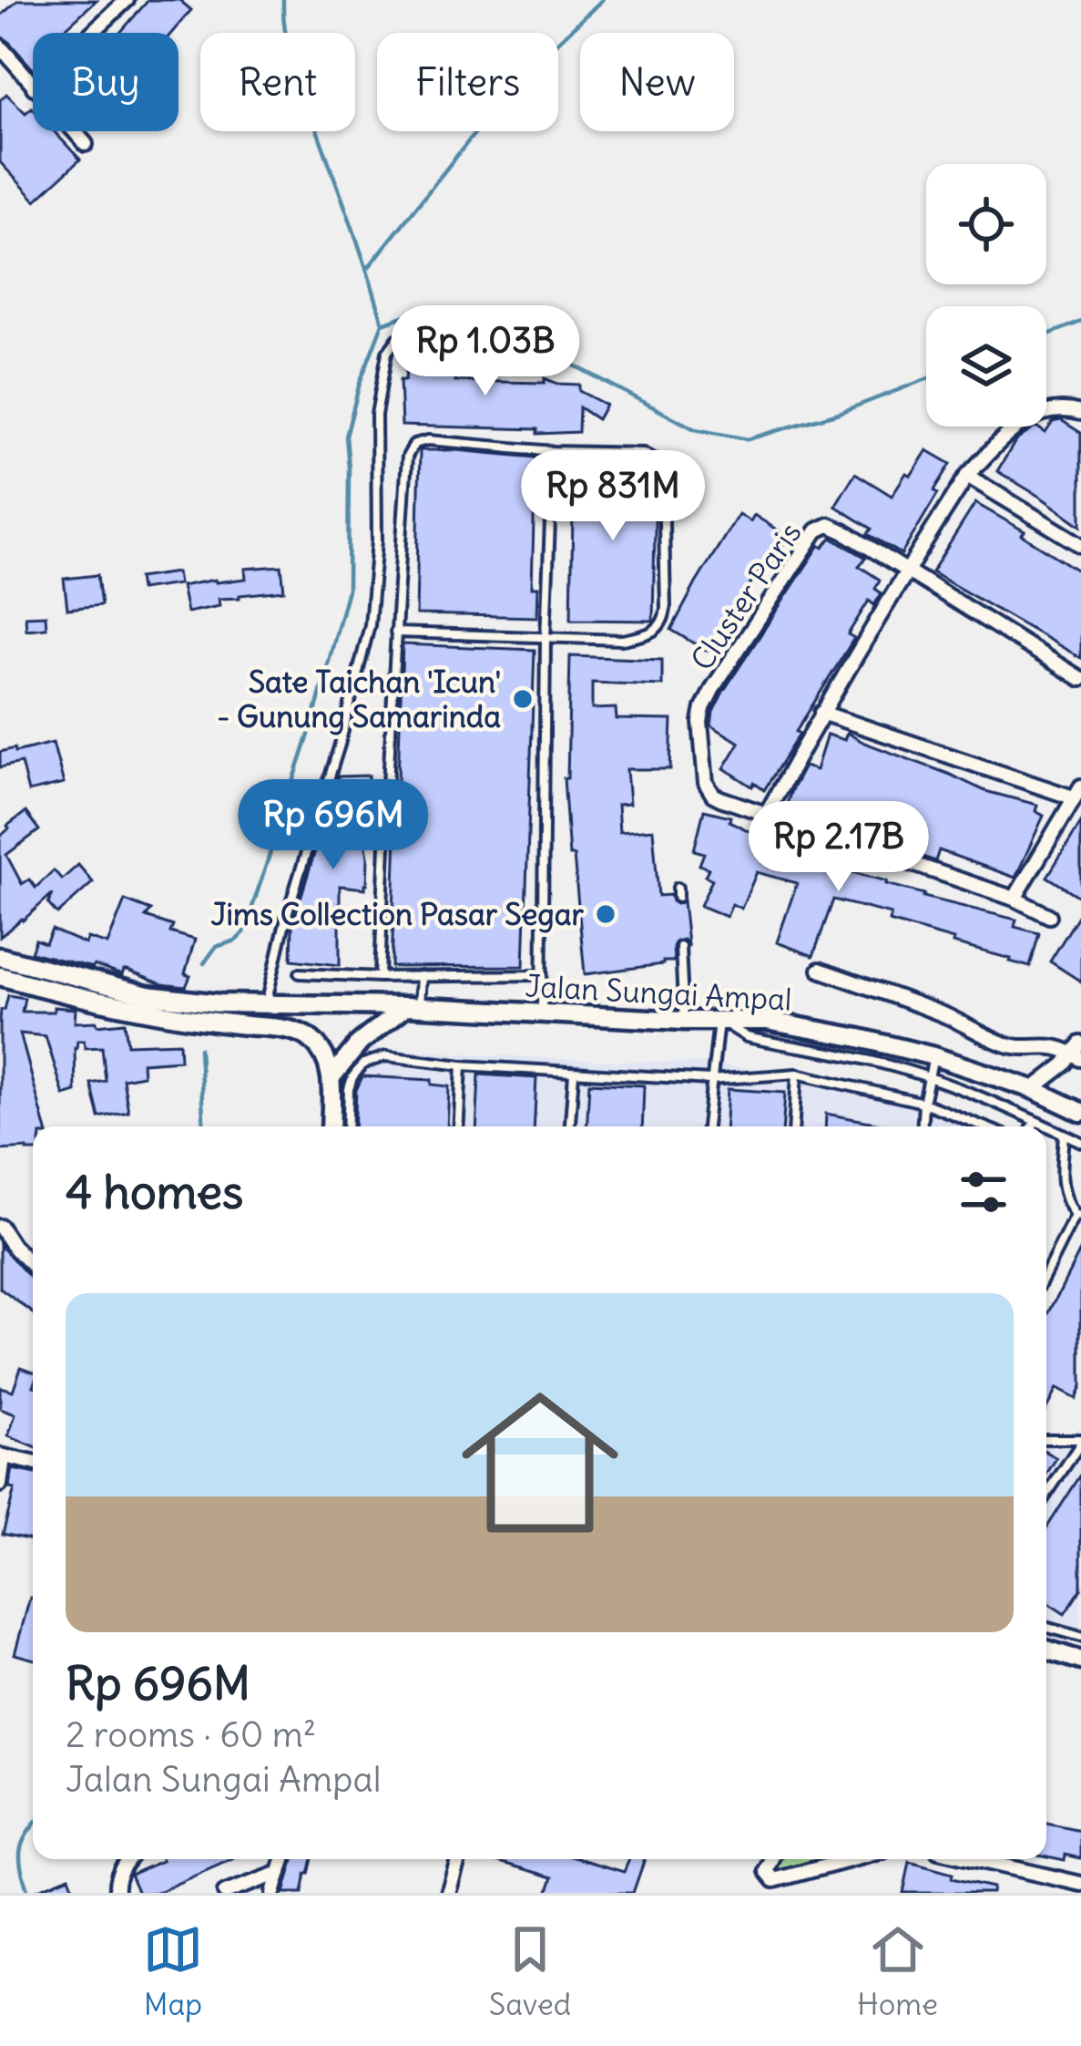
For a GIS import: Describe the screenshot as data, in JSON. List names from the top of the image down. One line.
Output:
{"streets":{"main road":["Jalan Sungai Ampal"],"street":["Cluster Paris"]},"places":["Sate Taichan 'Icun' - Gunung Samarinda","Jims Collection Pasar Segar"],"page":{"chip":["Buy","Rent","Filters","New"],"price":["Rp 1.03B","Rp 831M","Rp 696M","Rp 2.17B"],"heading":"4 homes","list":[{"name":"Rp 696M","note":"2 rooms · 60 m² · Jalan Sungai Ampal"}],"tabs":["Map","Saved","Home"]}}
